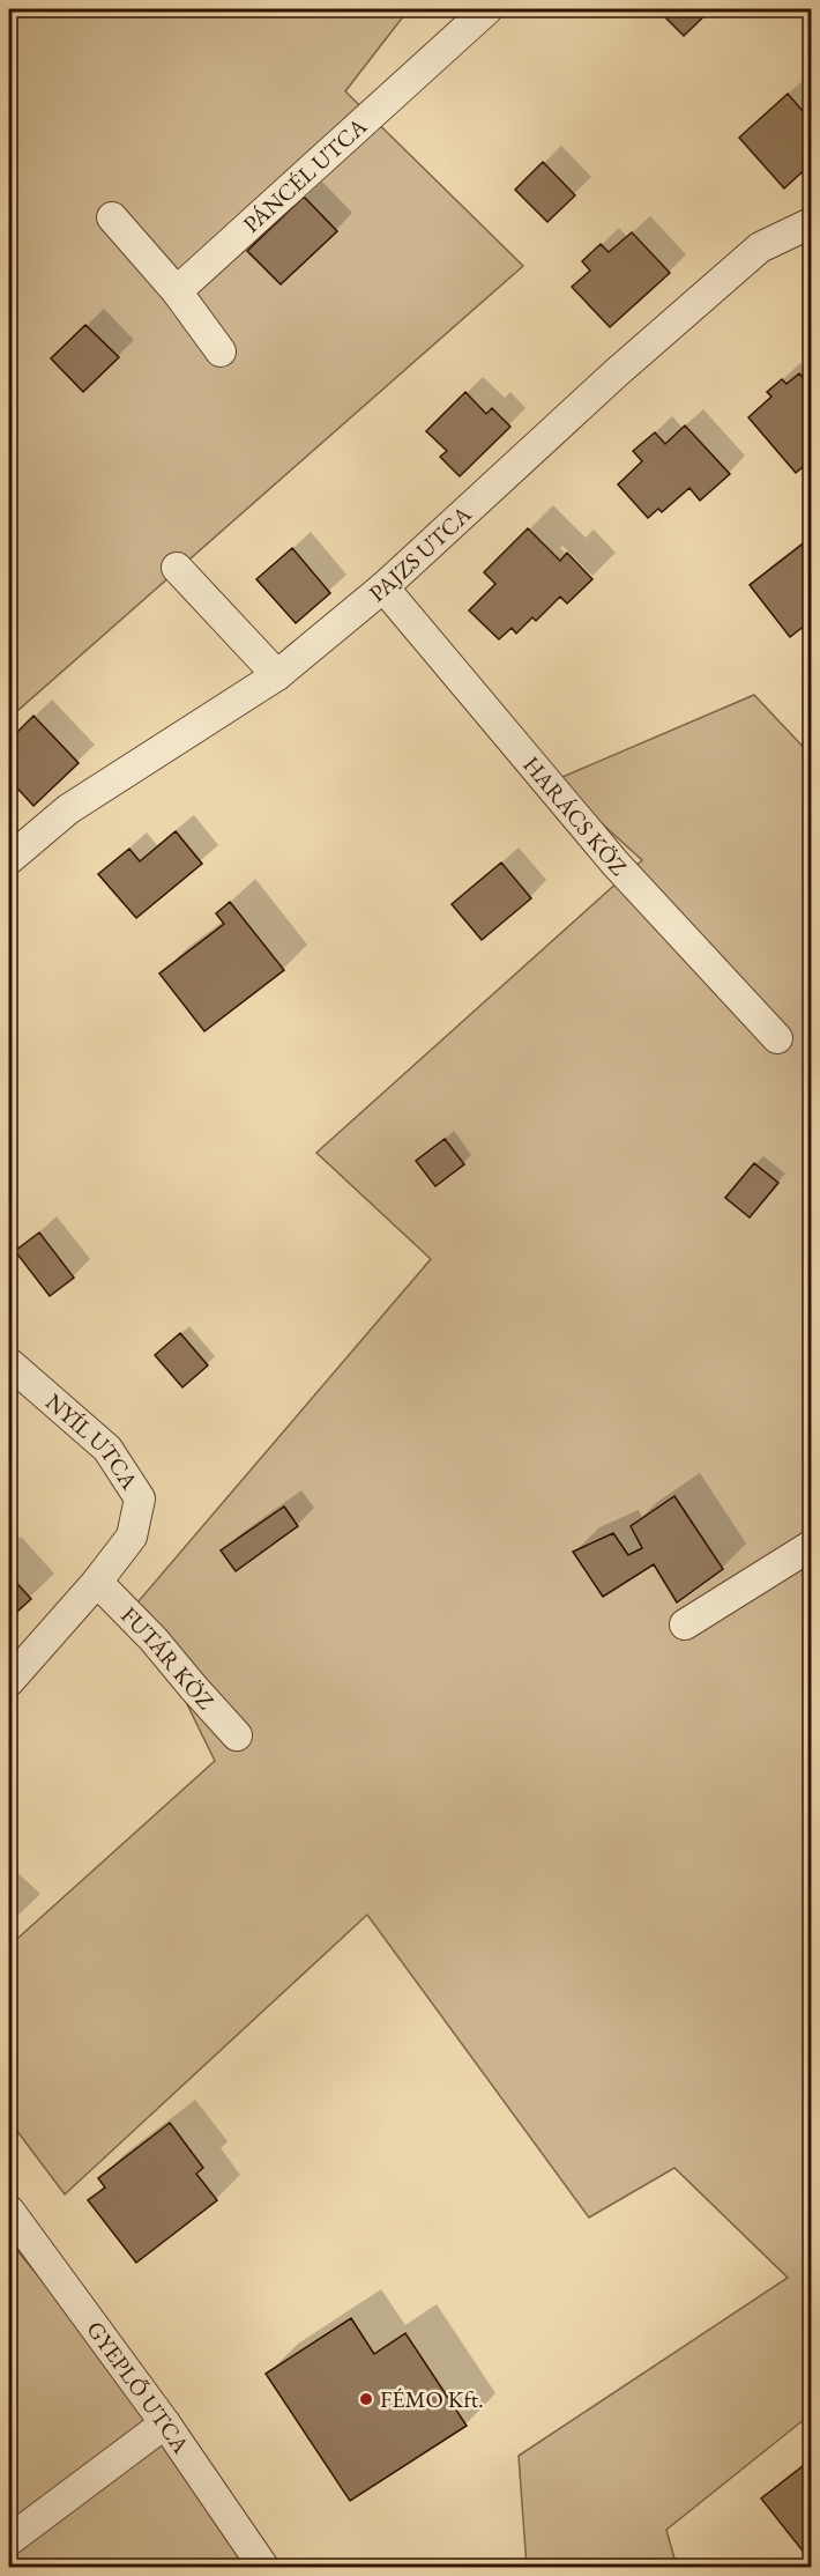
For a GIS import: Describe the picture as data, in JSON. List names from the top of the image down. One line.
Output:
{"streets":{"street":["PÁNCÉL UTCA","PAJZS UTCA","HARÁCS KÖZ","NYÍL UTCA","FUTÁR KÖZ","GYEPLŐ UTCA"]},"crossings":[["PAJZS UTCA","HARÁCS KÖZ"],["NYÍL UTCA","FUTÁR KÖZ"]],"places":["FÉMO Kft."]}
